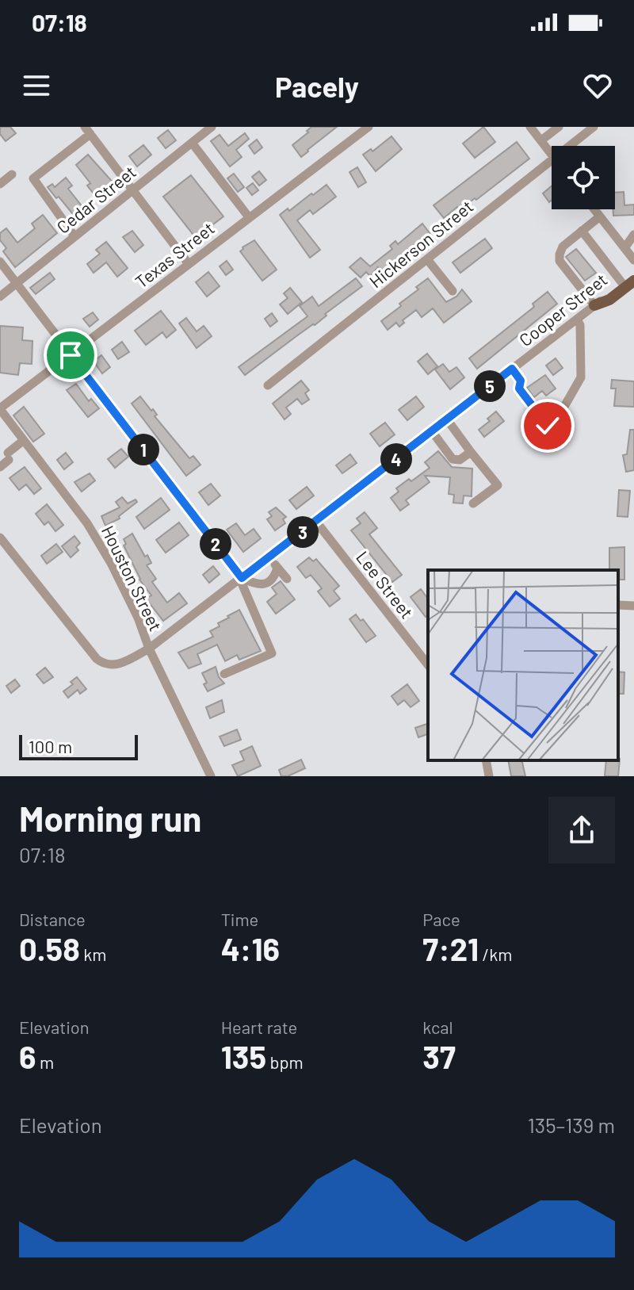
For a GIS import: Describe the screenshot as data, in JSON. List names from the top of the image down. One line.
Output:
{"streets":{"street":["Cedar Street","Hickerson Street","Texas Street","Cooper Street","Houston Street","Lee Street"]},"crossings":[["Texas Street","Houston Street"],["Cooper Street","Houston Street"],["Cooper Street","Lee Street"]],"scale_bar":"100 m","page":{"status":"07:18","header":"Pacely","pins":["5","1","4","3","2"],"scale":"100 m","heading":["Morning run","07:18"],"stats":[["Distance","0.58 km"],["Time","4:16"],["Pace","7:21 /km"],["Elevation","6 m"],["Heart rate","135 bpm"],["kcal","37"]],"chart":["Elevation","135–139 m"]}}
